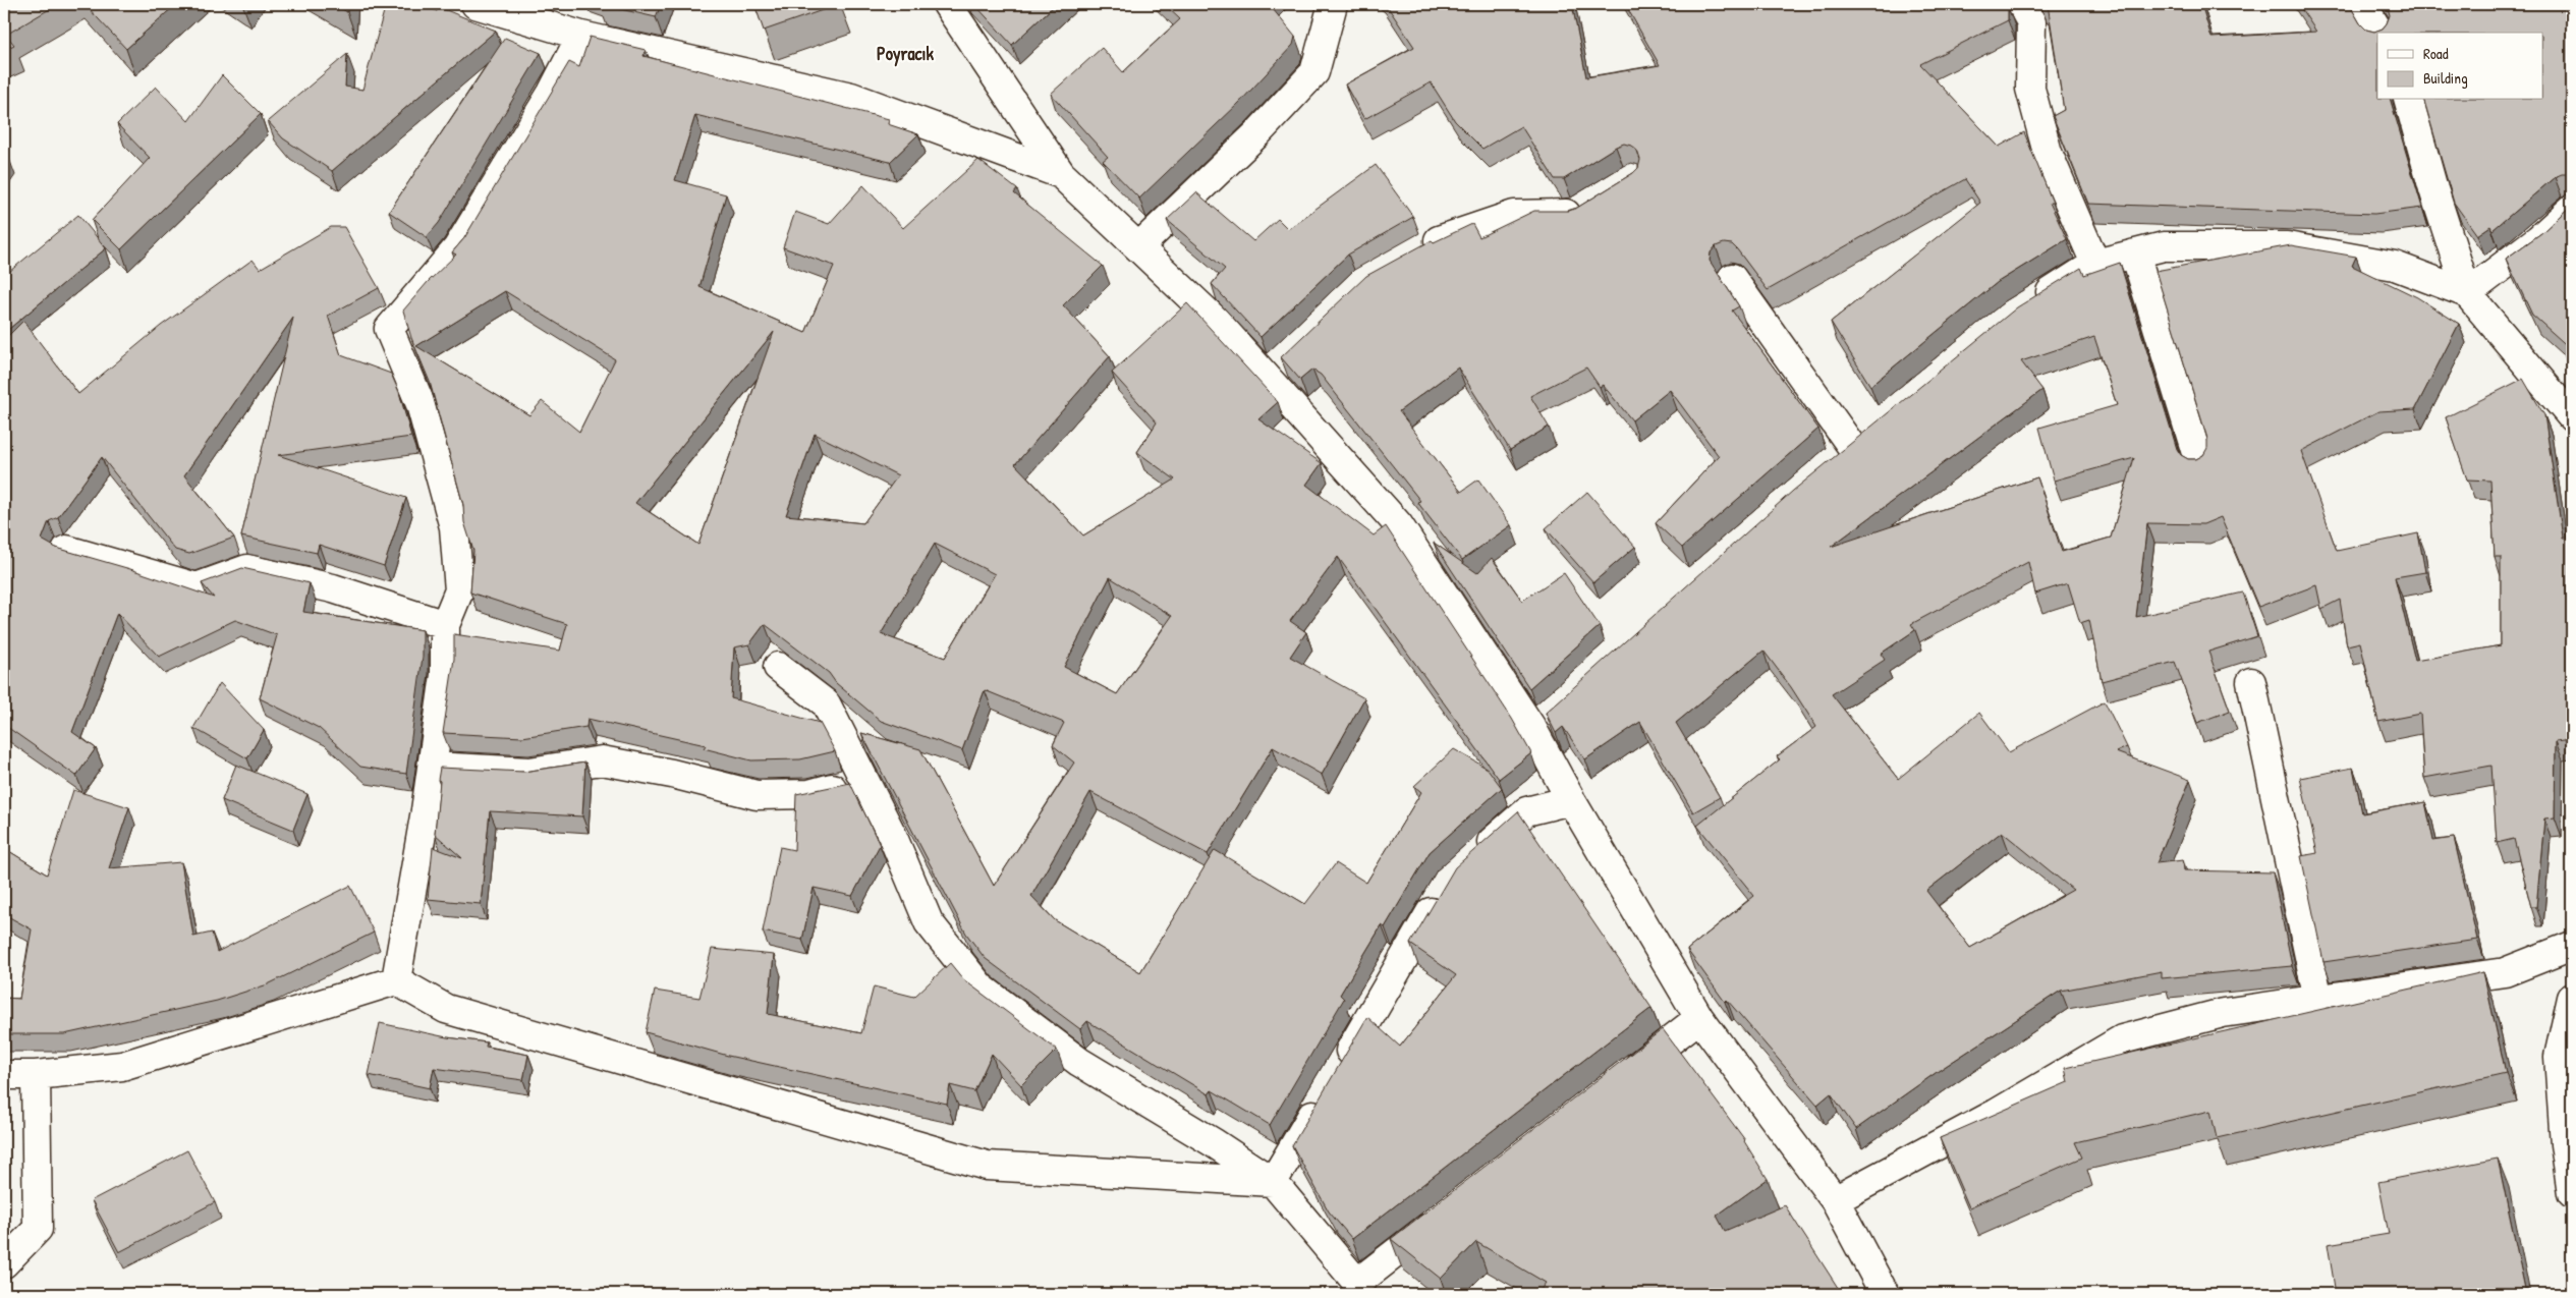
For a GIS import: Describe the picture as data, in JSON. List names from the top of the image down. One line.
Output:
{"districts":["Poyracık"],"legend":["Road","Building"]}
